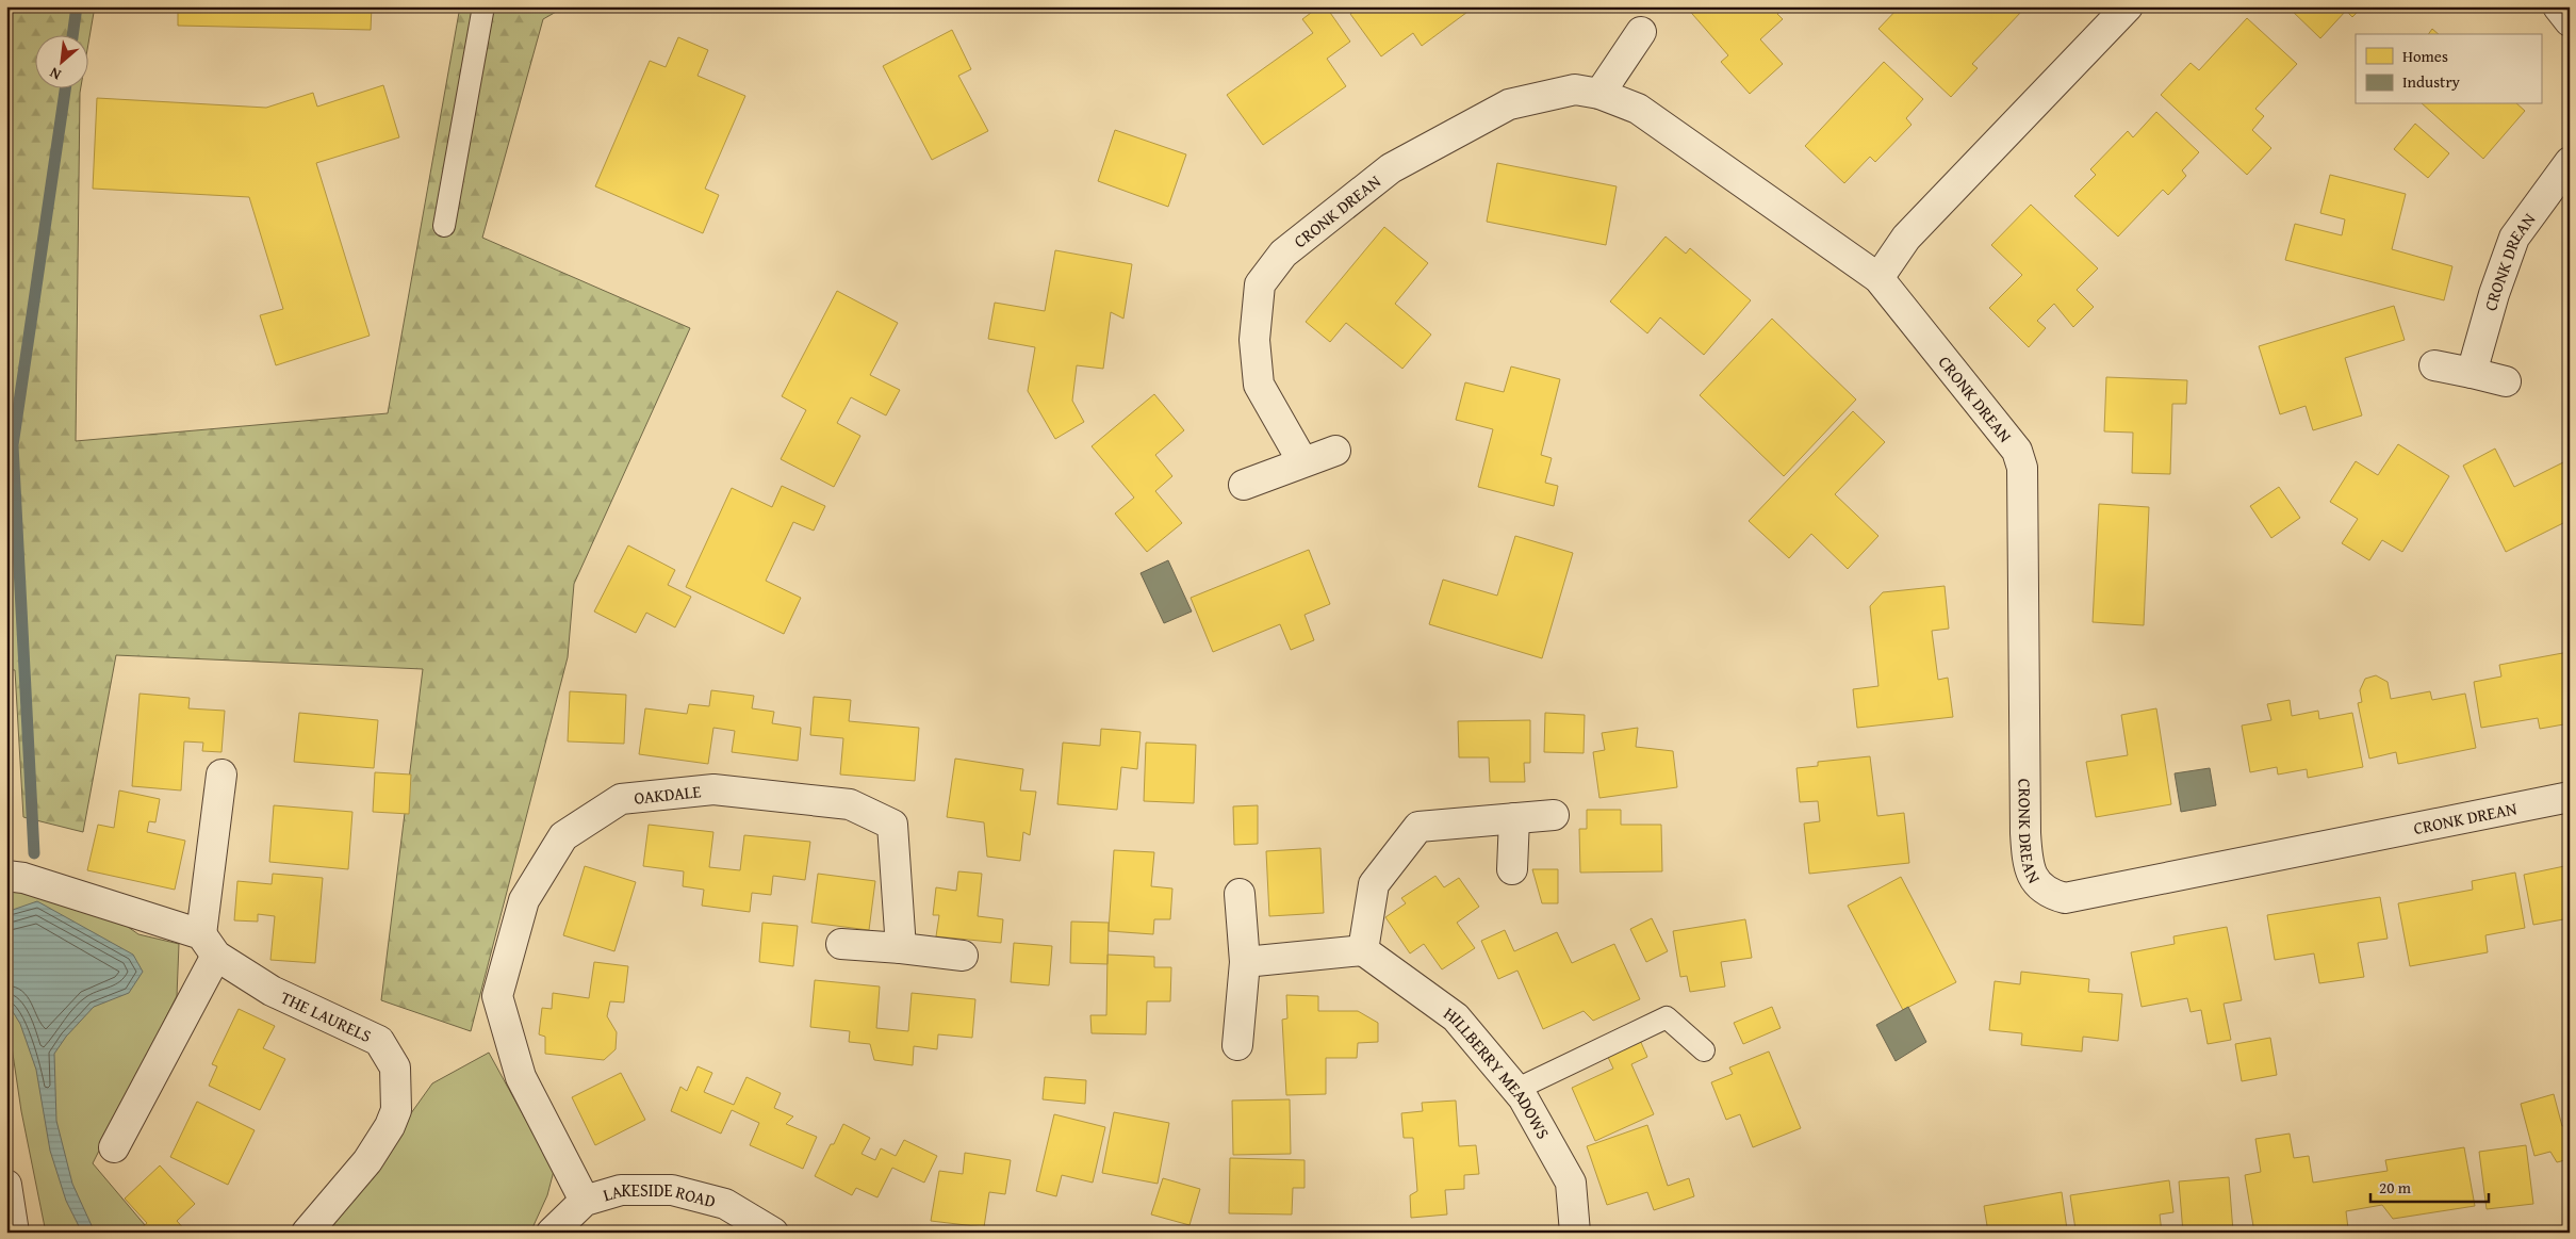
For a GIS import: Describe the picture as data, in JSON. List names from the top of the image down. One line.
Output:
{"streets":{"street":["CRONK DREAN","OAKDALE","THE LAURELS","HILLBERRY MEADOWS","LAKESIDE ROAD"]},"crossings":[["OAKDALE","LAKESIDE ROAD"]],"legend":["Homes","Industry"],"scale_bar":"20 m","north":"bottom left"}
